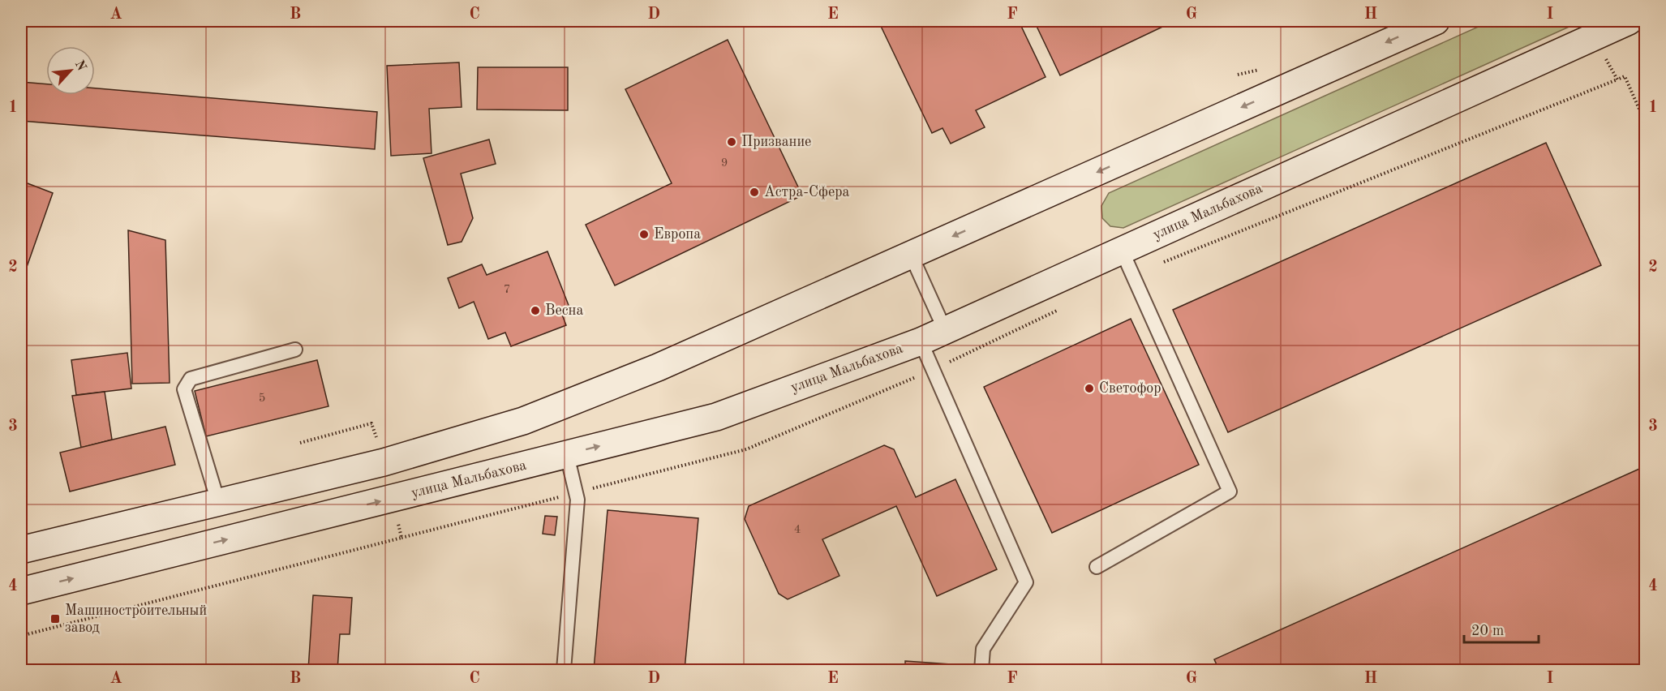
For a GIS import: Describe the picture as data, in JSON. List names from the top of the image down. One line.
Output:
{"streets":{"main road":["улица Мальбахова"]},"places":{"other":["Призвание","Астра-Сфера","Европа","Весна","Светофор"],"transit":["Машиностроительный завод"]},"house_numbers":["9","7","5","4"],"scale_bar":"20 m","north":"top right","grid":{"columns":["A","B","C","D","E","F","G","H","I"],"rows":["1","2","3","4"]}}
